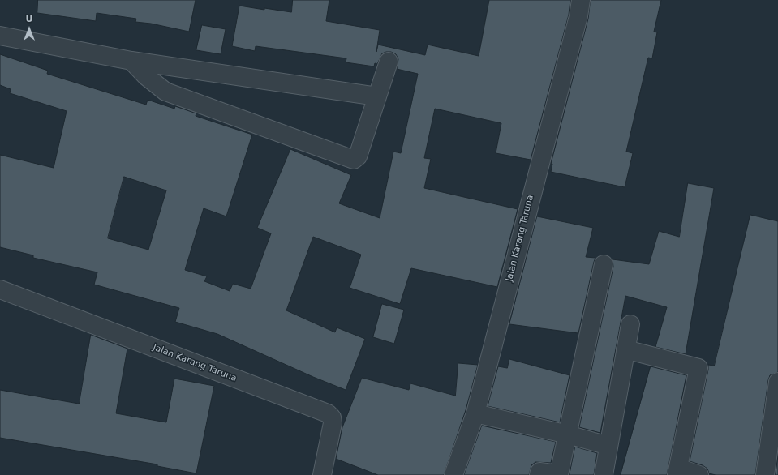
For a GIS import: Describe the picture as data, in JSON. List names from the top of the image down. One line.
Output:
{"streets":{"street":["Jalan Karang Taruna"]},"north":"top"}
